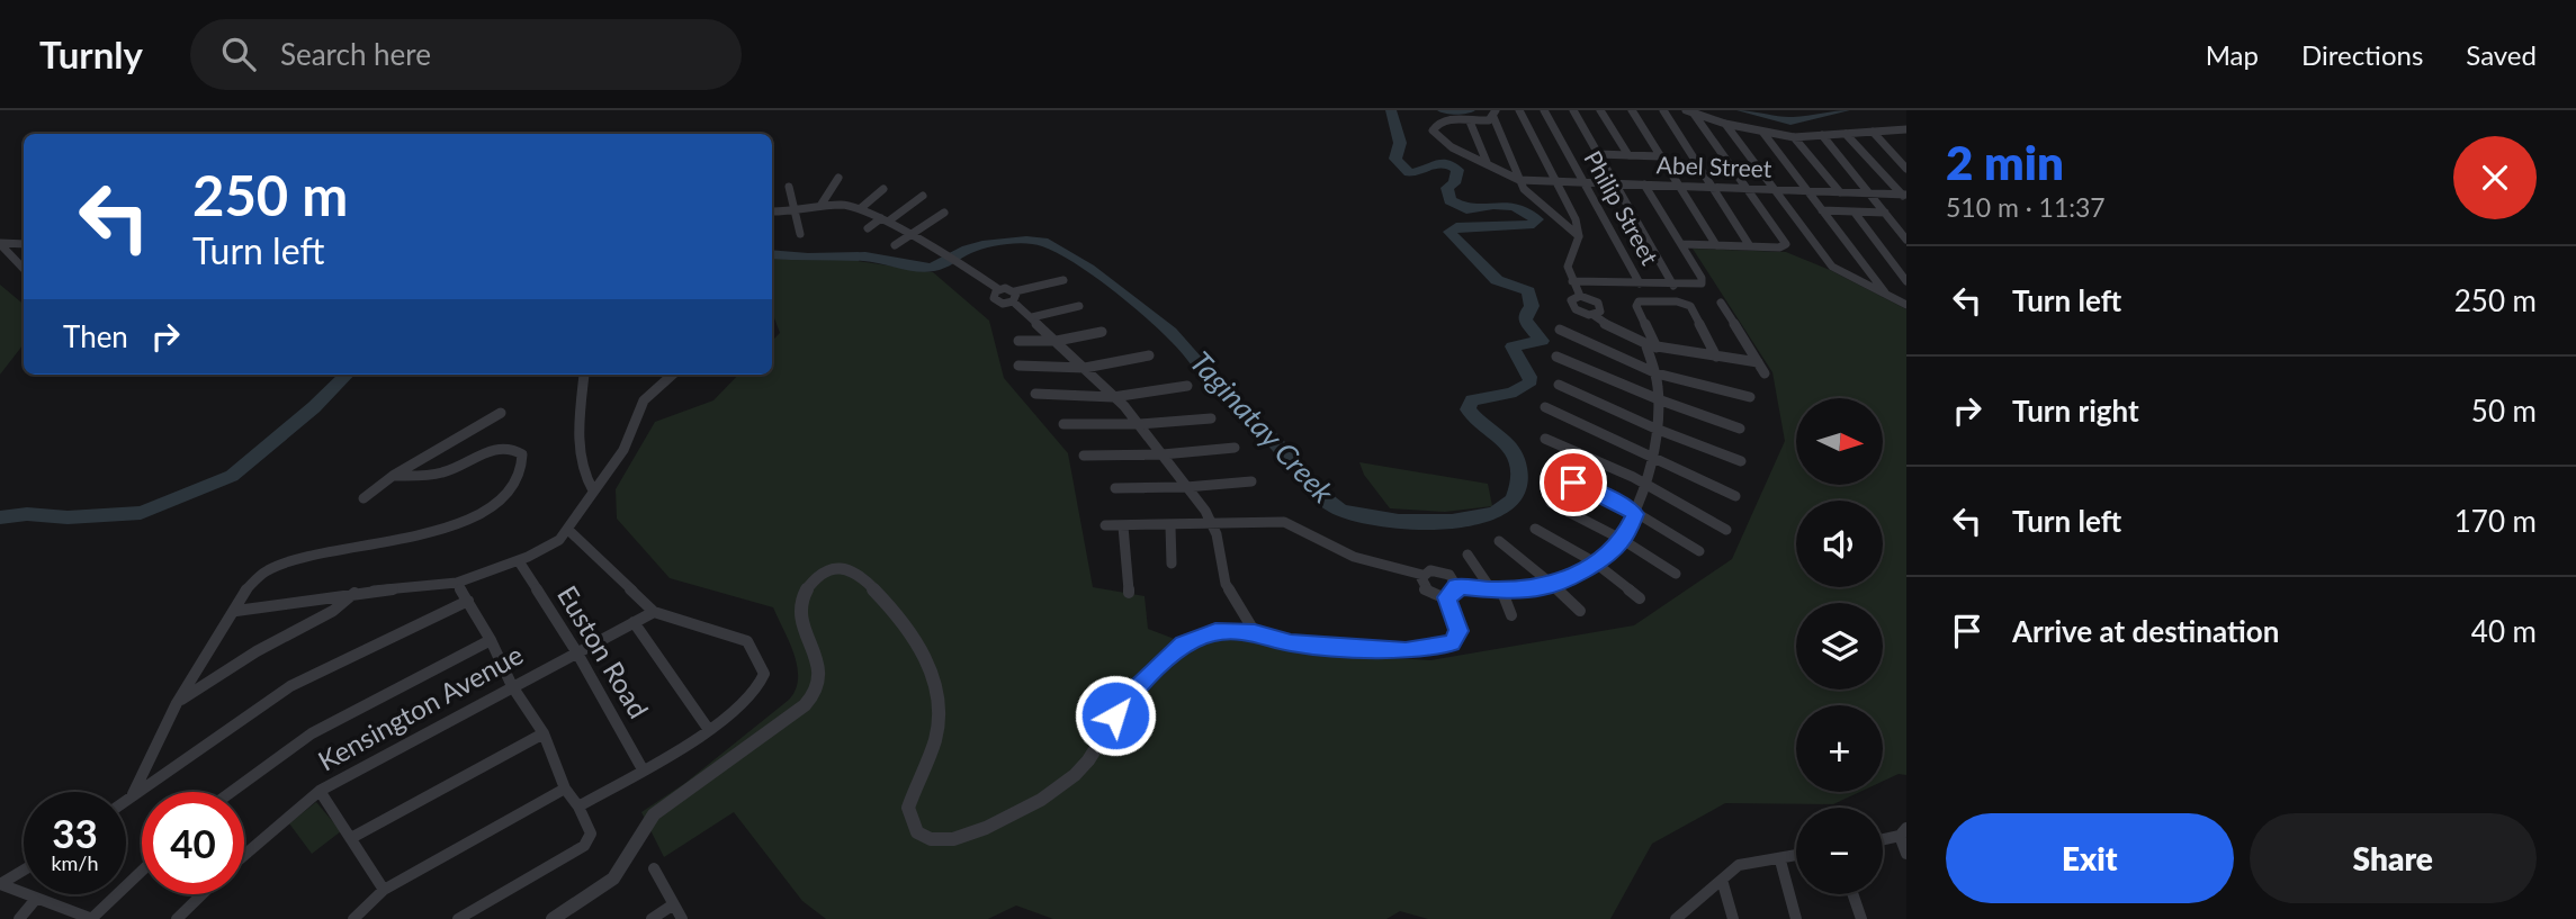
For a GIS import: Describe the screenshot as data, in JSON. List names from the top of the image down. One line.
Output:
{"streets":{"street":["Abel Street","Philip Street","Euston Road","Kensington Avenue"]},"crossings":[["Abel Street","Philip Street"],["Euston Road","Kensington Avenue"]],"water":["Taginatay Creek"],"north":"right","page":{"header":"Turnly","search":"Search here","nav":["Map","Directions","Saved"],"heading":["2 min","510 m · 11:37"],"turn":["250 m","Turn left"],"list":[{"name":"Turn left","value":"250 m"},{"name":"Turn right","value":"50 m"},{"name":"Turn left","value":"170 m"},{"name":"Arrive at destination","value":"40 m"}],"then":"Then","map_buttons":["+","−"],"speed":"33 km/h","limit":"40","buttons":["Exit","Share"]}}
